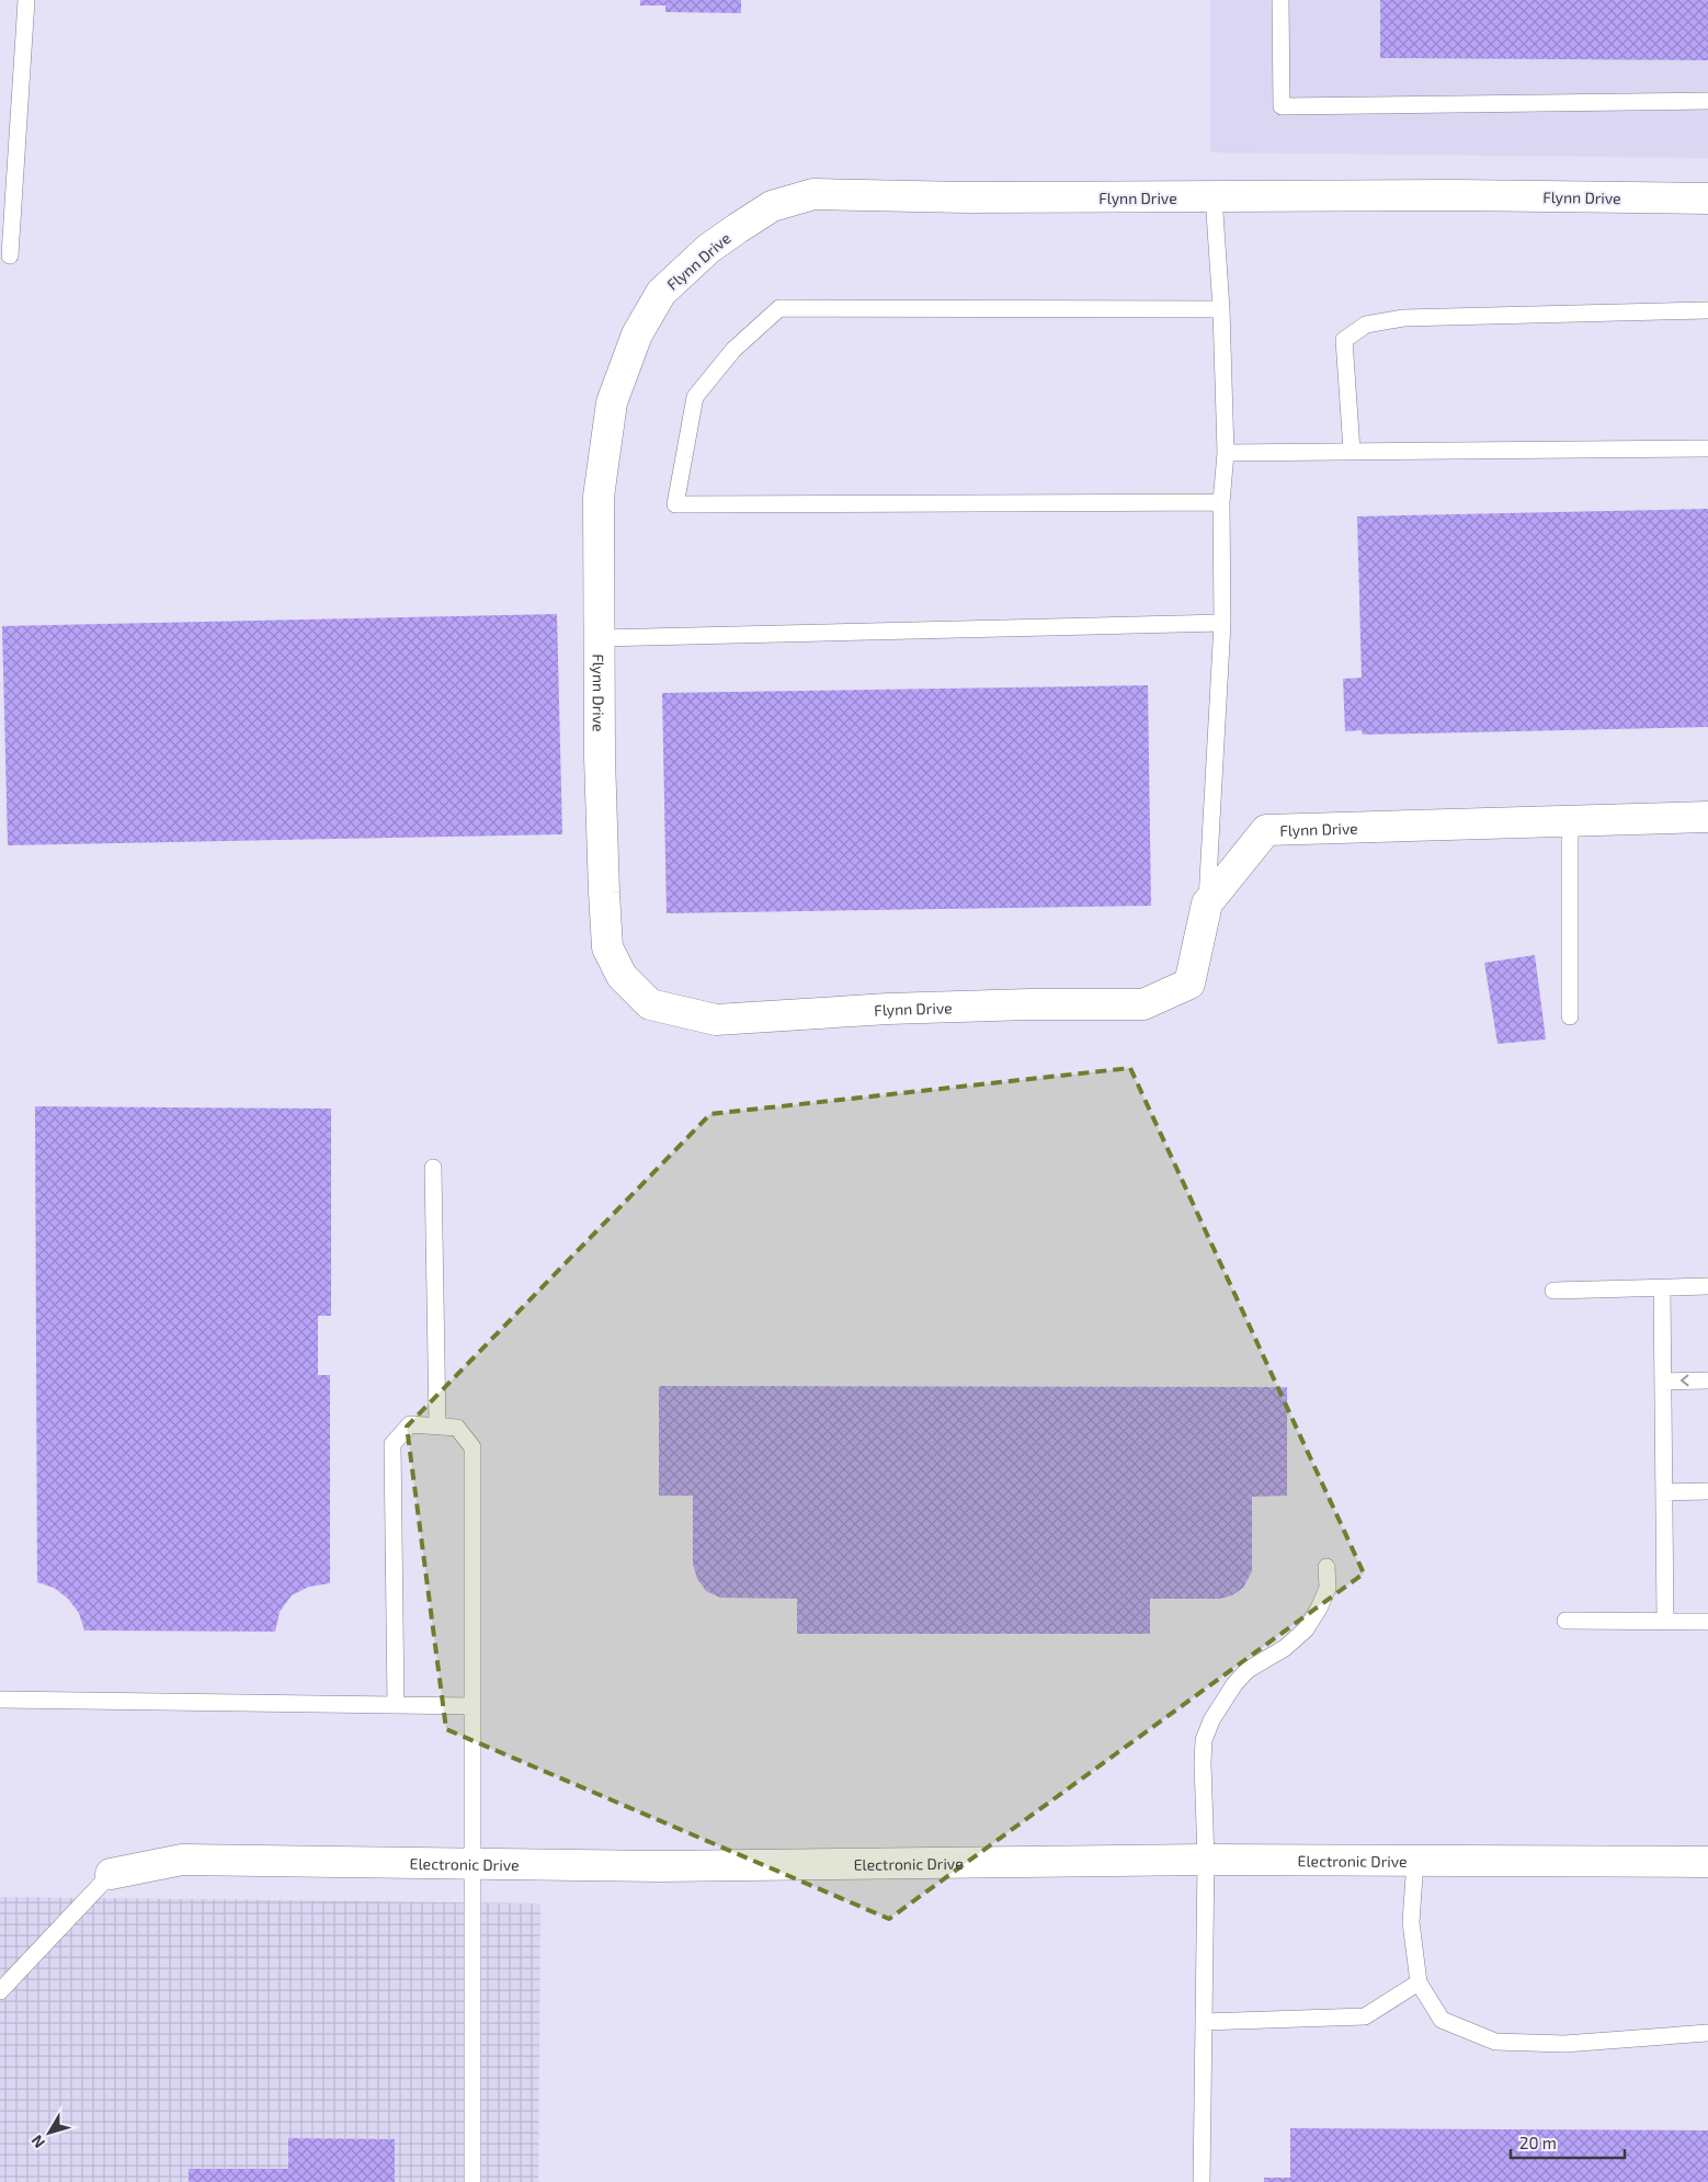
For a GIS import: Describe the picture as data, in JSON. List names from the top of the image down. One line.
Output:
{"streets":{"street":["Flynn Drive","Electronic Drive"]},"scale_bar":"20 m","north":"bottom left"}
